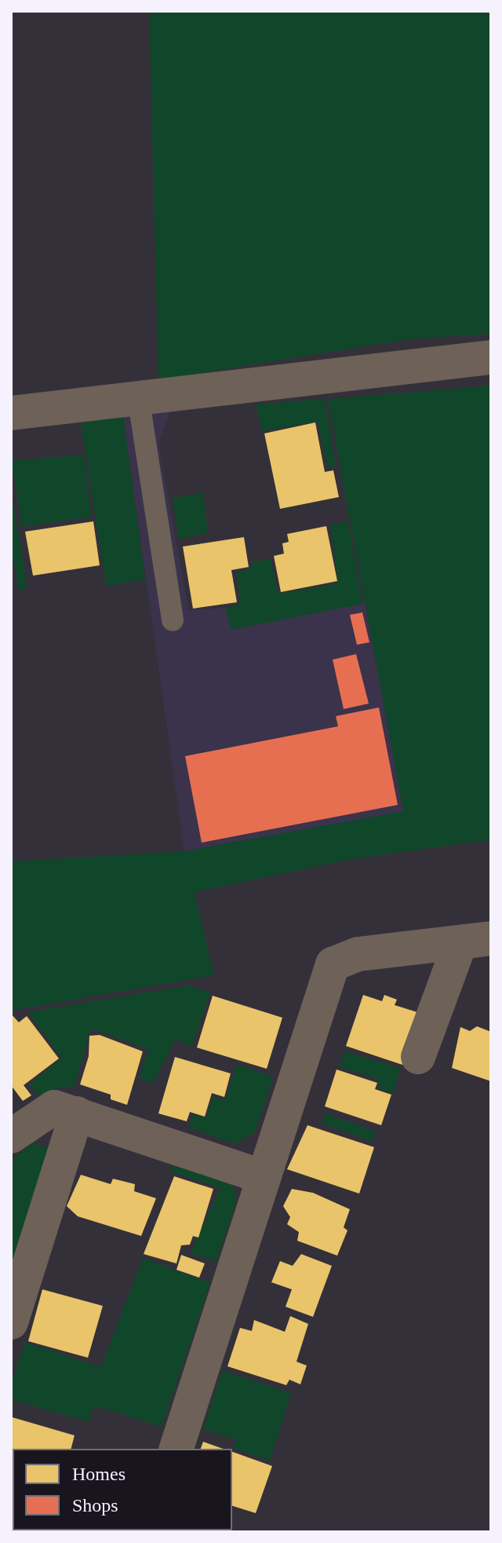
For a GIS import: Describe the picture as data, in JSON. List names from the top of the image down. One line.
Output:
{"legend":["Homes","Shops"]}
